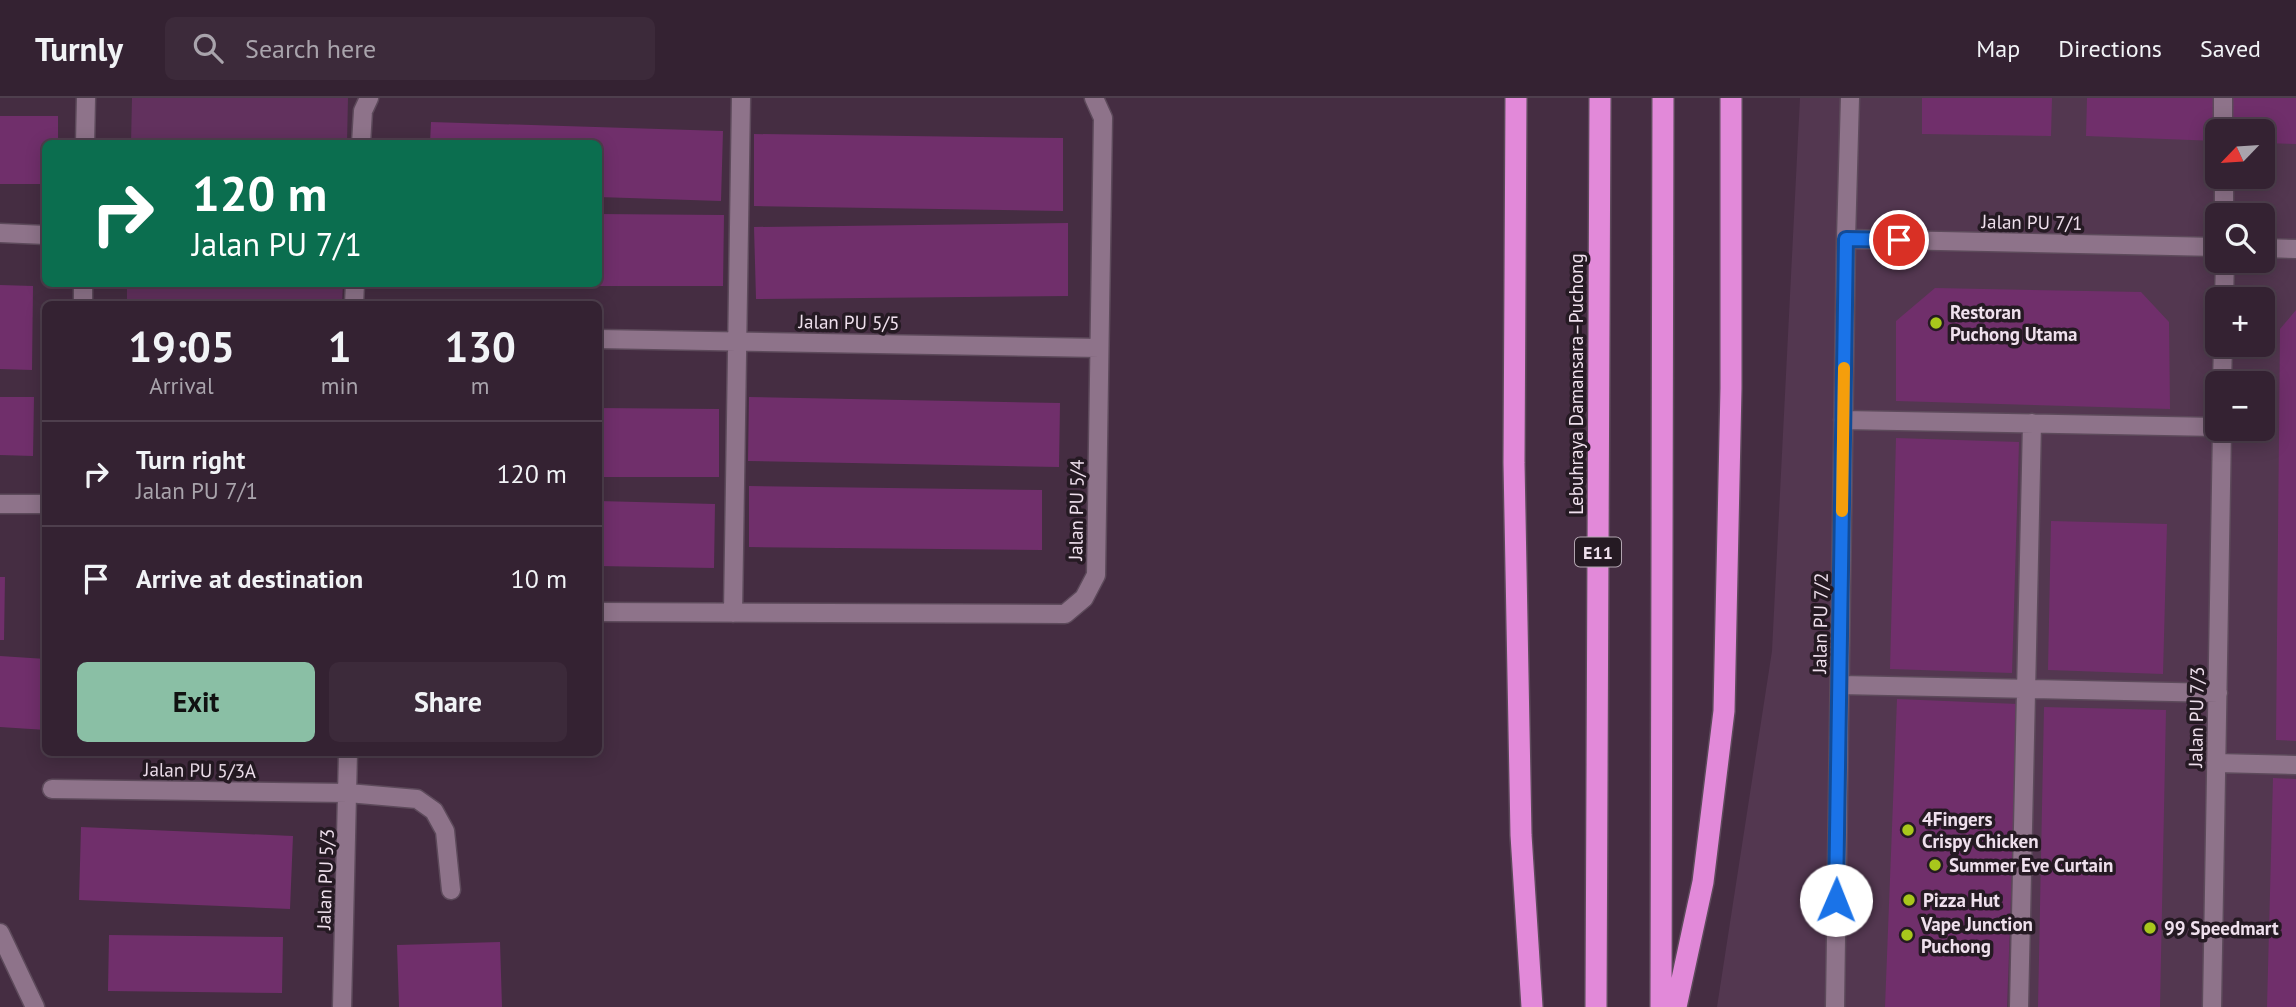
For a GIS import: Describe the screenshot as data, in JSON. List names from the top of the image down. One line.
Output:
{"streets":{"highway":["Lebuhraya Damansara–Puchong","E11"],"street":["Jalan PU 7/1","Jalan PU 5/5","Jalan PU 5/4","Jalan PU 7/2","Jalan PU 7/3","Jalan PU 5/3A","Jalan PU 5/3"]},"crossings":[["Jalan PU 7/1","Jalan PU 7/2"],["Jalan PU 5/5","Jalan PU 5/4"],["Jalan PU 5/3A","Jalan PU 5/3"]],"places":["Restoran Puchong Utama","4Fingers Crispy Chicken","Summer Eve Curtain","Pizza Hut","99 Speedmart","Vape Junction Puchong"],"north":"bottom left","page":{"header":"Turnly","search":"Search here","nav":["Map","Directions","Saved"],"map_buttons":["+","−"],"turn":["120 m","Jalan PU 7/1"],"eta":["19:05","Arrival","1","min","130","m"],"list":[{"name":"Turn right","note":"Jalan PU 7/1","value":"120 m"},{"name":"Arrive at destination","value":"10 m"}],"buttons":["Exit","Share"]}}
